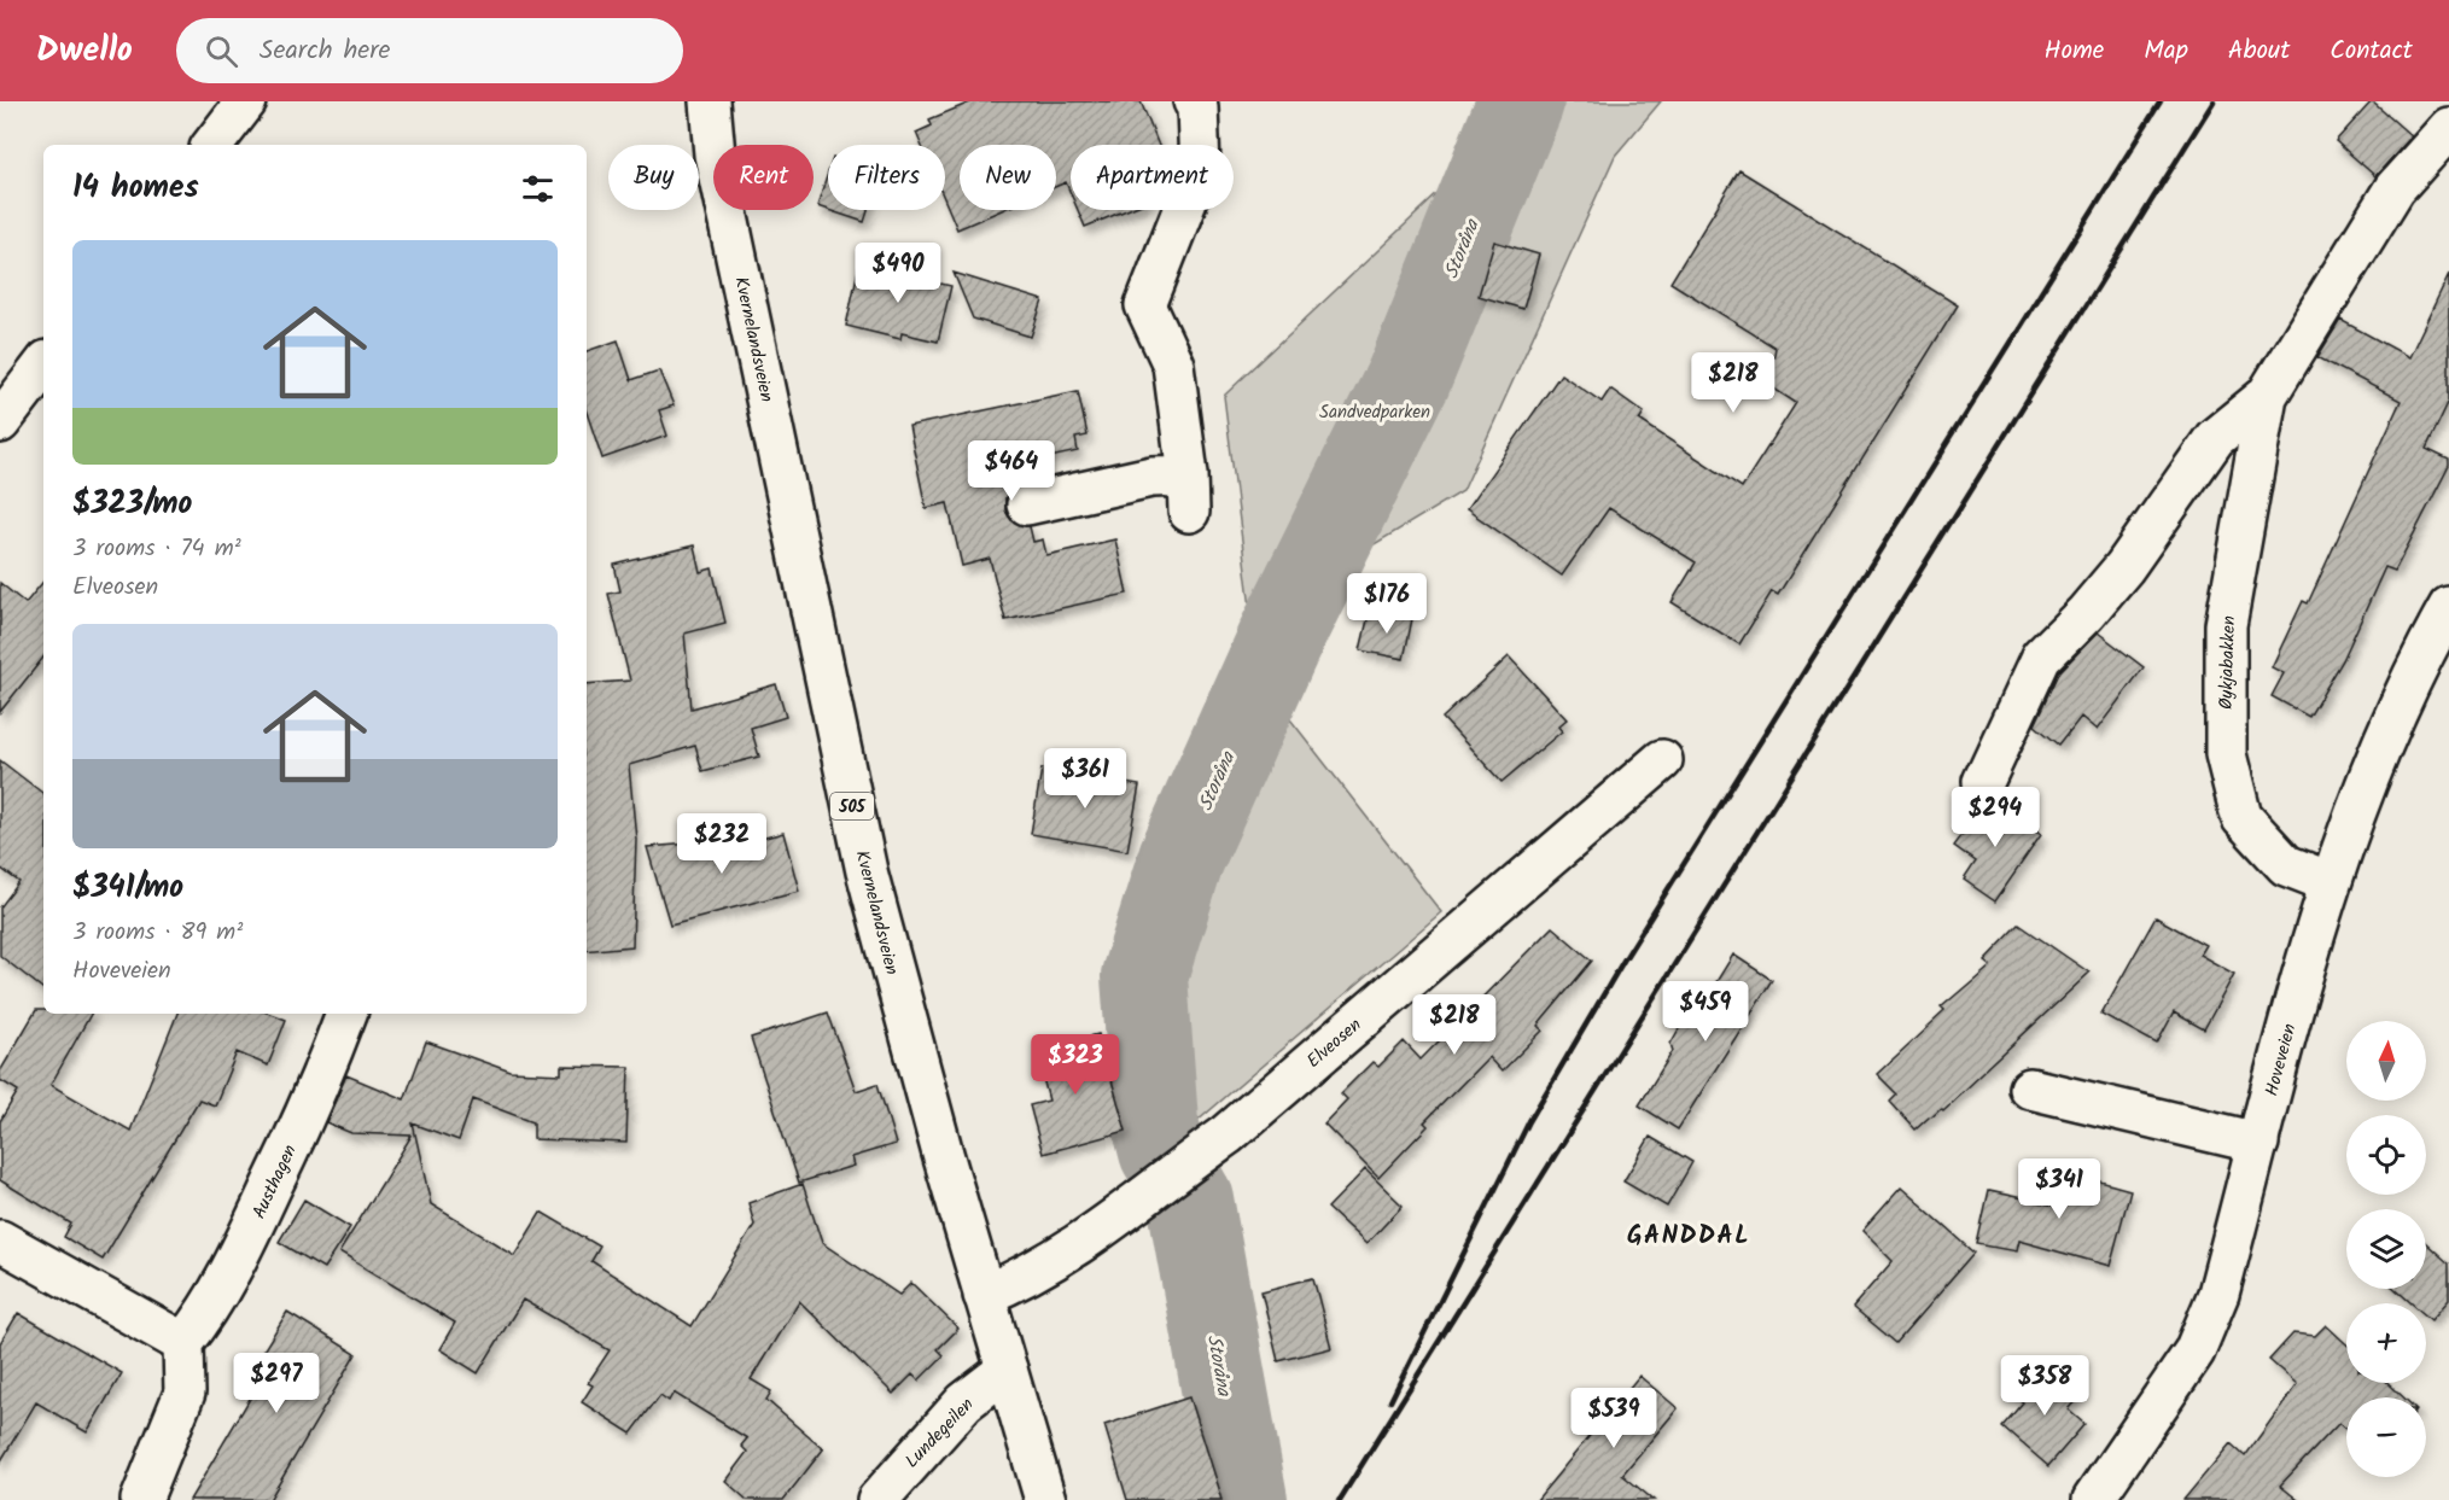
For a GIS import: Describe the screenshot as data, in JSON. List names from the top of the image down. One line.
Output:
{"streets":{"street":["Kvernelandsveien","Øykjabakken","505","Elveosen","Hoveveien","Austhagen","Lundegeilen"]},"crossings":[["Kvernelandsveien","Elveosen"],["Kvernelandsveien","Lundegeilen"],["Øykjabakken","Hoveveien"]],"districts":["GANDDAL"],"water":["Storåna"],"parks":["Sandvedparken"],"north":"top","page":{"header":"Dwello","search":"Search here","nav":["Home","Map","About","Contact"],"chip":["Buy","Rent","Filters","New","Apartment"],"heading":"14 homes","list":[{"name":"$323/mo","note":"3 rooms · 74 m² · Elveosen"},{"name":"$341/mo","note":"3 rooms · 89 m² · Hoveveien"}],"price":["$490","$218","$464","$176","$361","$294","$232","$459","$218","$323","$341","$297","$358","$539"],"map_buttons":["+","−"]}}
